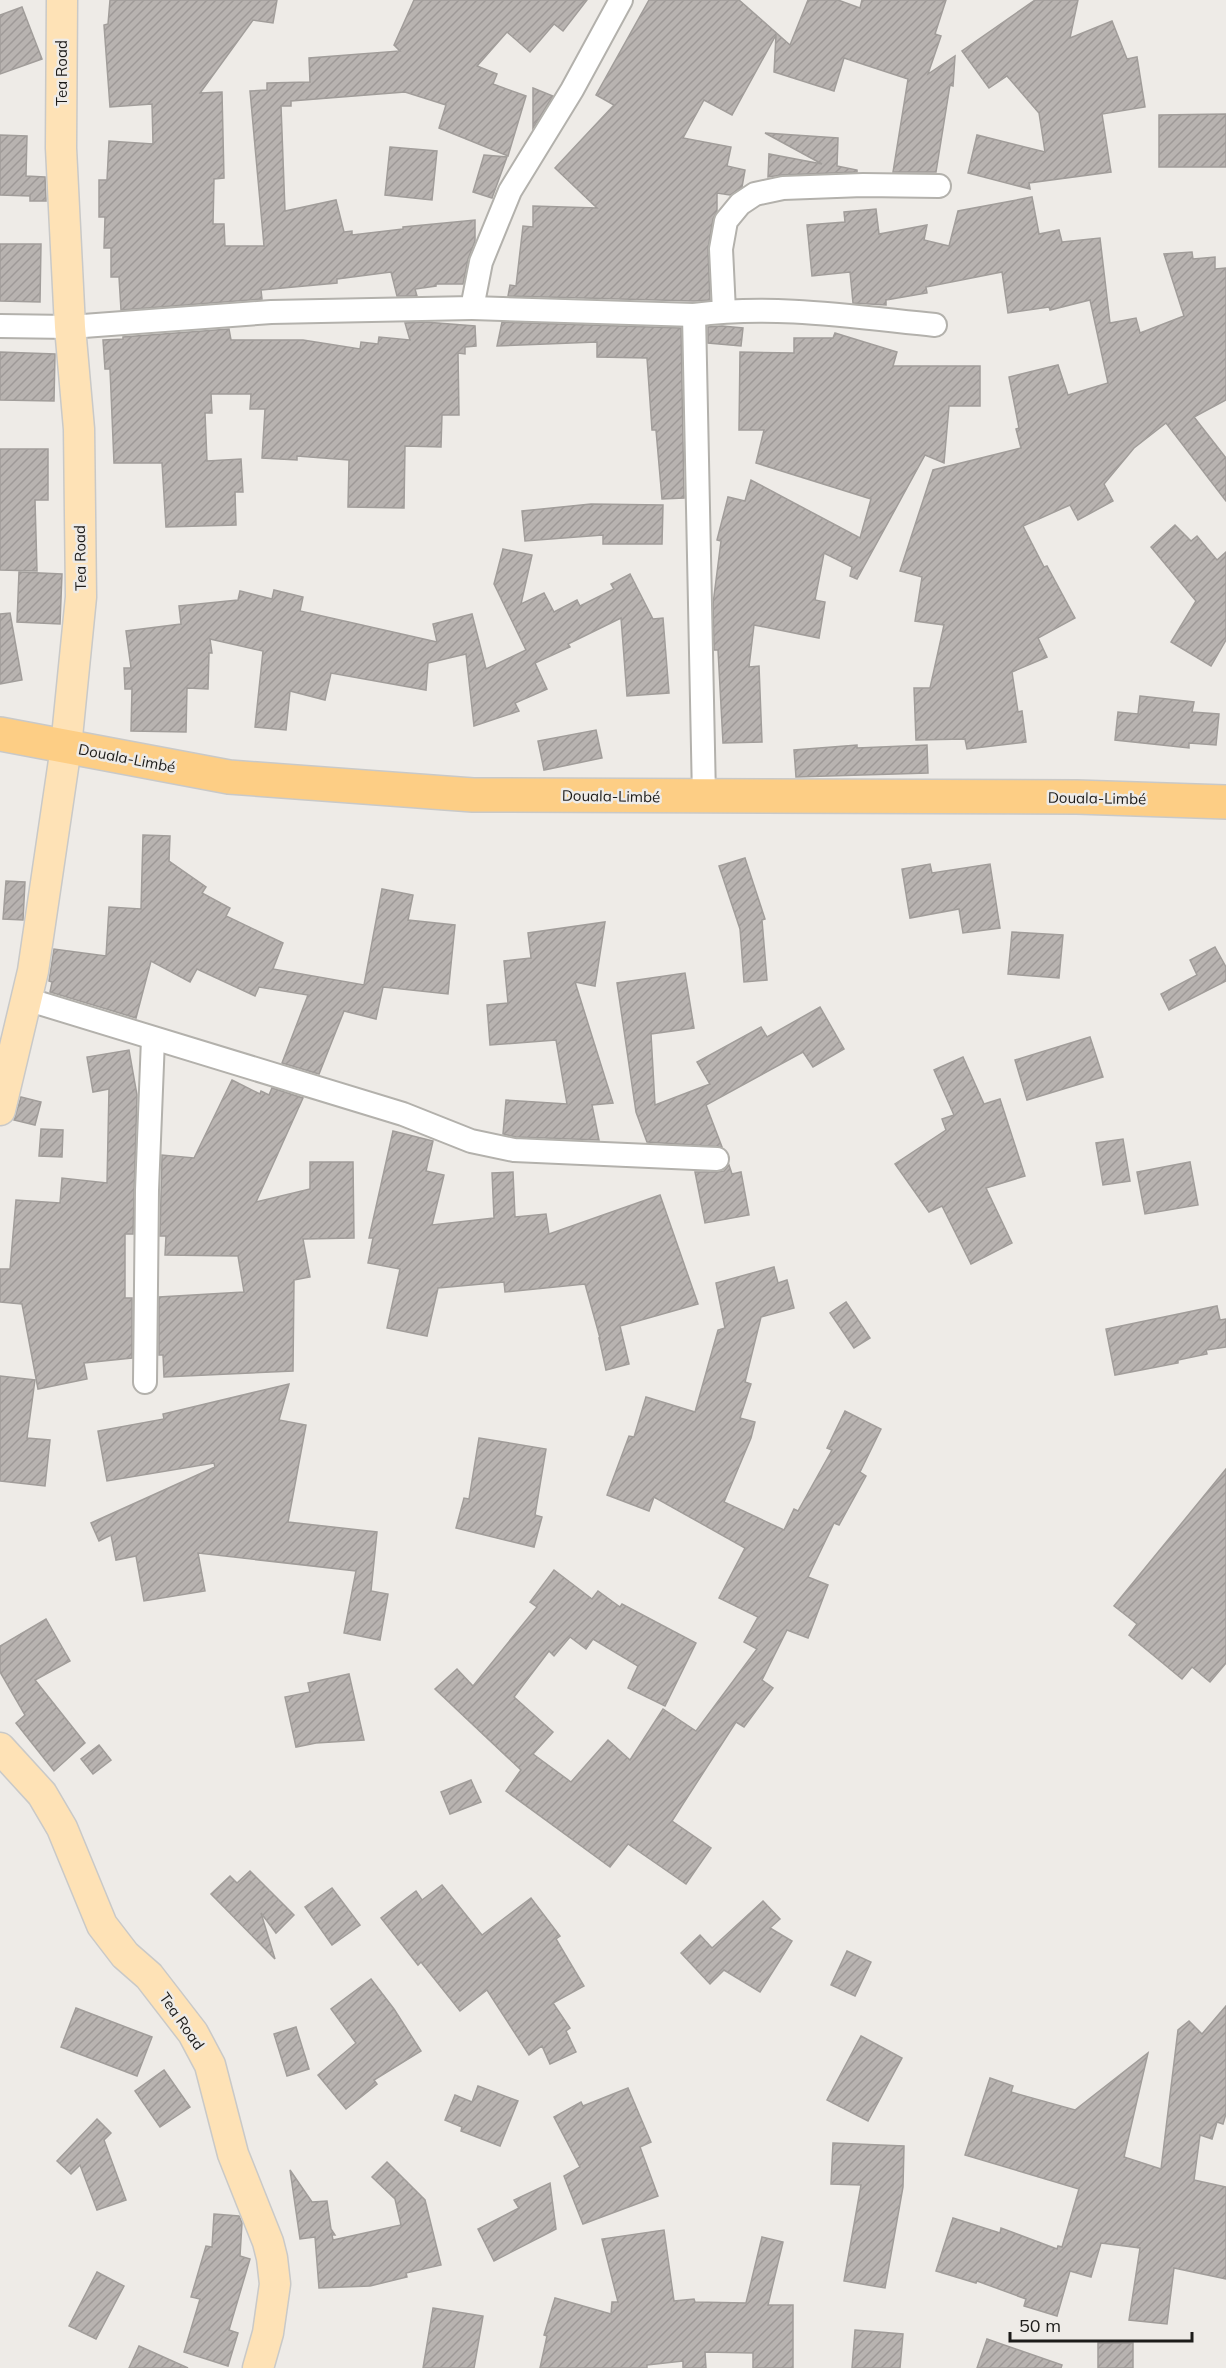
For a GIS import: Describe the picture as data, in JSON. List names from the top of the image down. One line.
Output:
{"streets":{"highway":["Douala-Limbé"],"main road":["Tea Road"]},"crossings":[["Tea Road","Douala-Limbé"]],"scale_bar":"50 m"}
